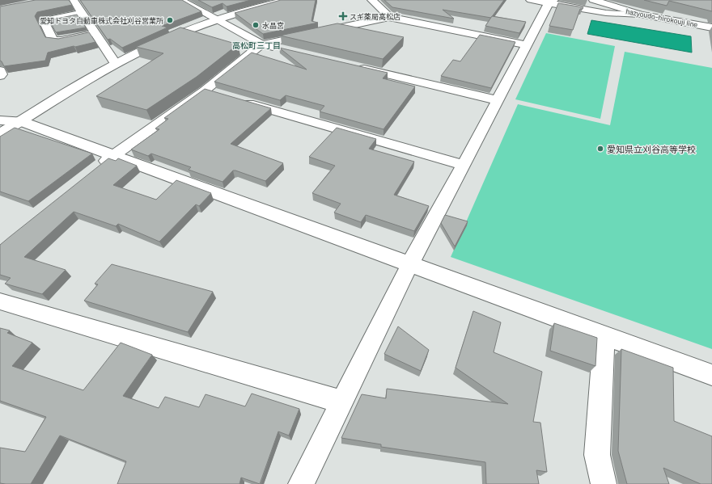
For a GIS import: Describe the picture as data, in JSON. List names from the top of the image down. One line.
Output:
{"streets":{"street":["hazyoudo-hirokouji line"]},"districts":["高松町三丁目"],"places":{"health":["スギ薬局高松店"],"other":["愛知トヨタ自動車株式会社刈谷営業所","水晶宮","愛知県立刈谷高等学校"]}}
